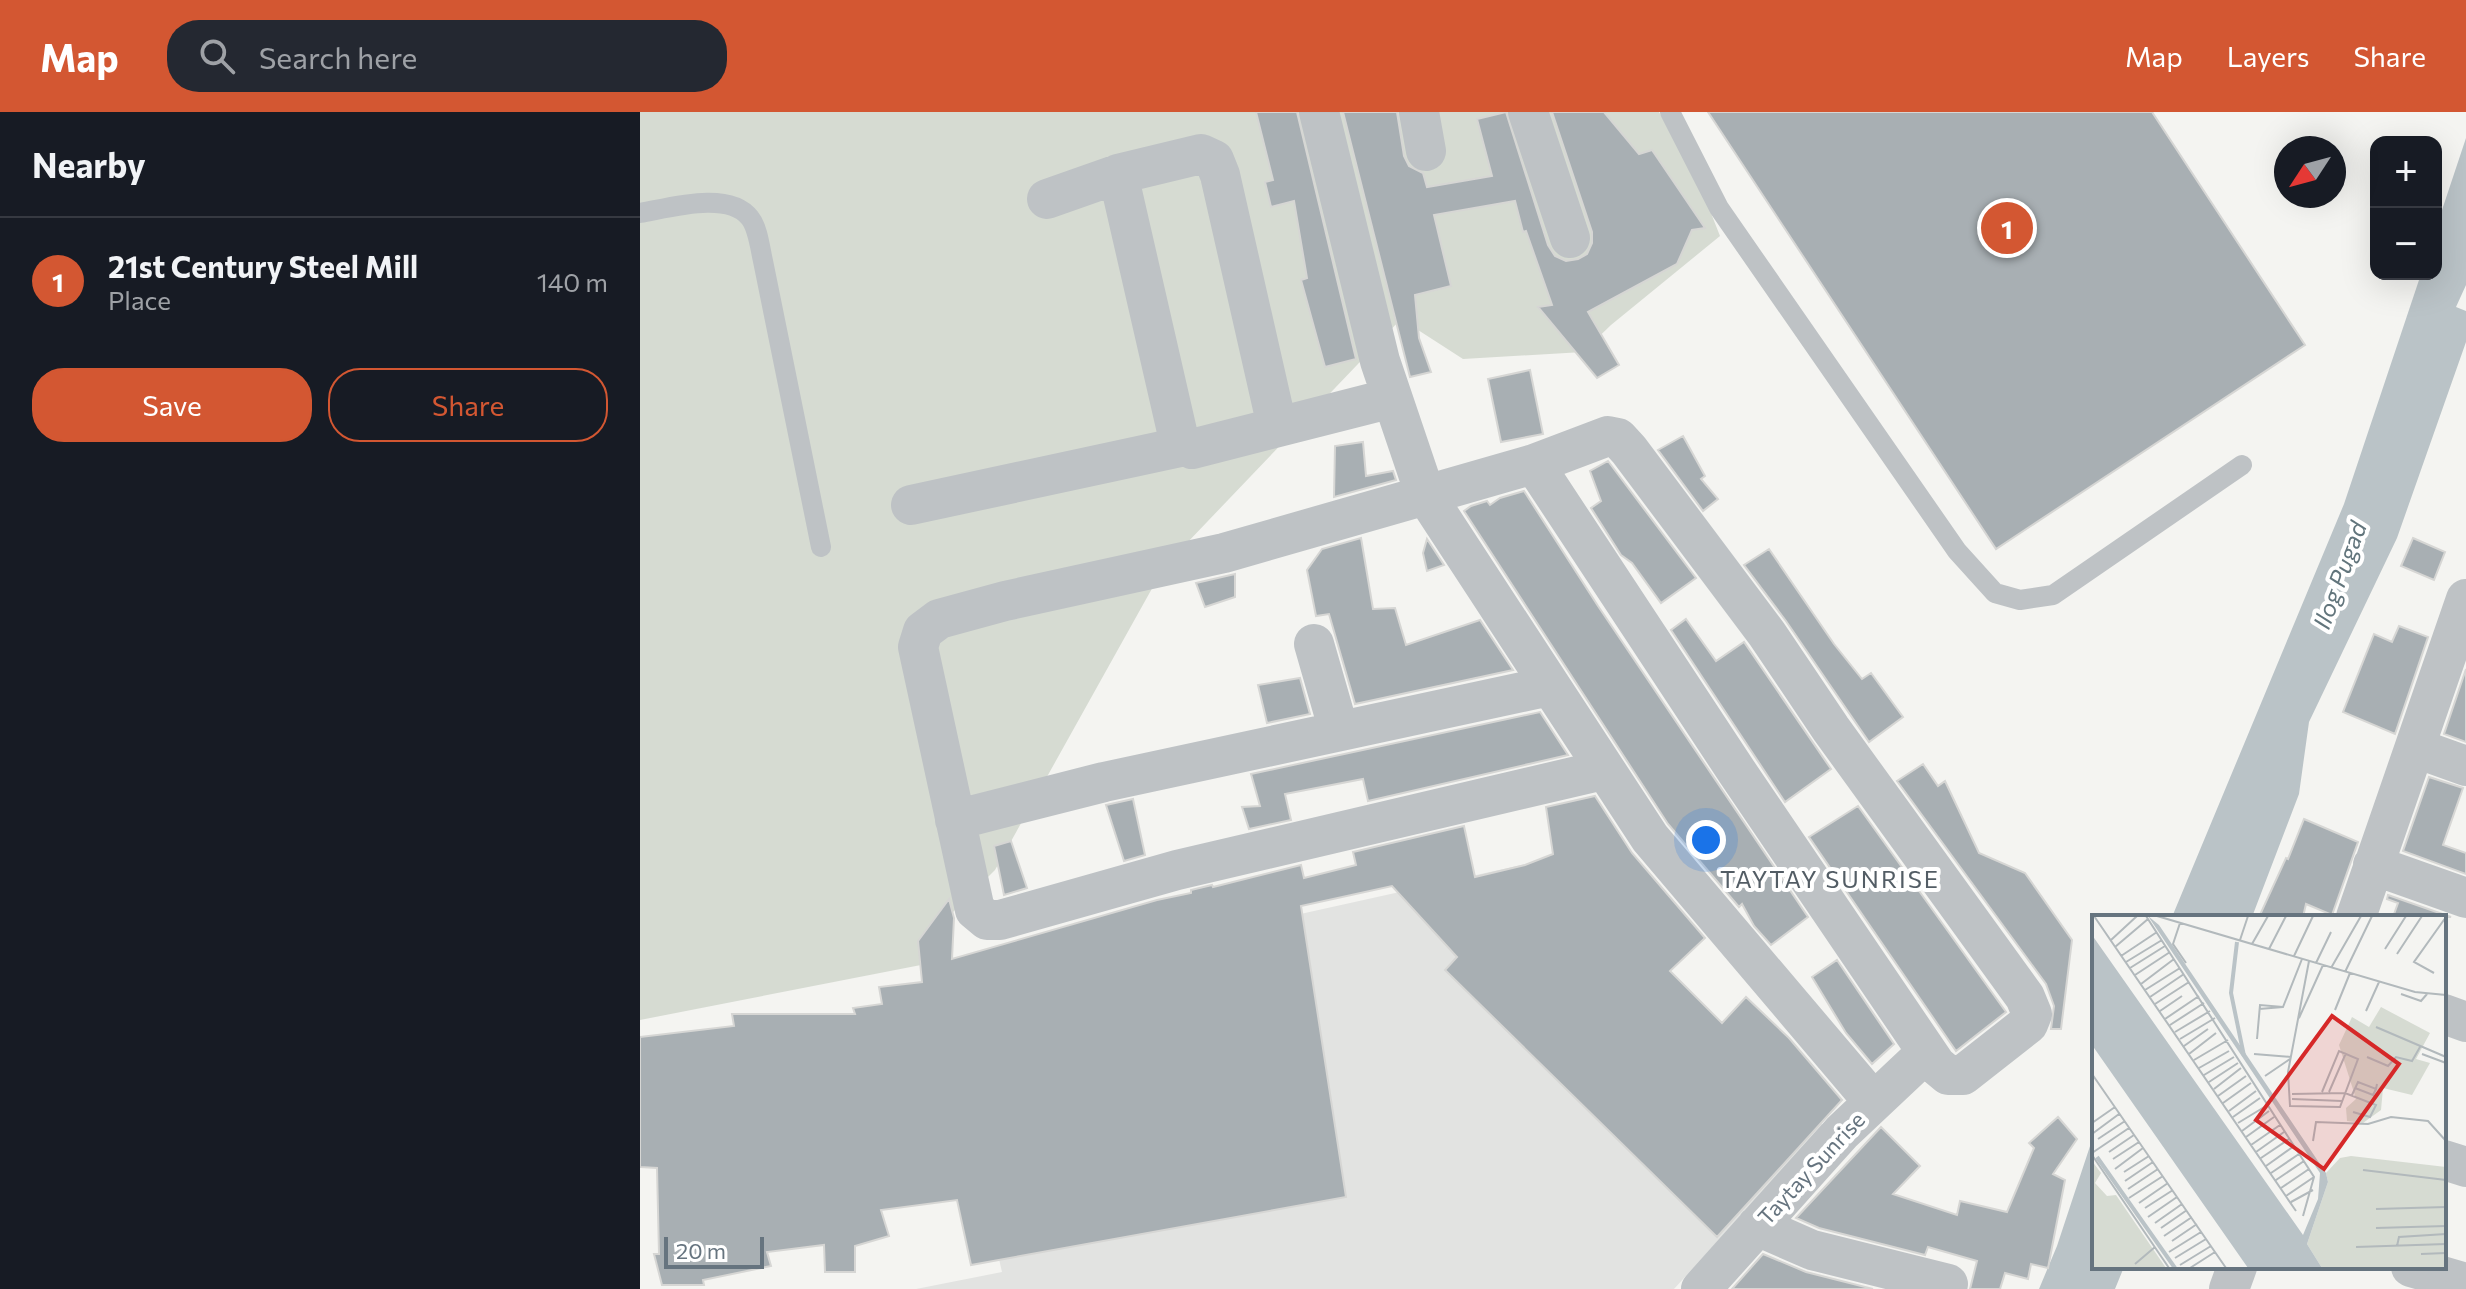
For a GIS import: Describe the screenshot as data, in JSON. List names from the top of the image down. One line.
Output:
{"streets":{"street":["Taytay Sunrise"]},"districts":["TAYTAY SUNRISE"],"water":["Ilog Pugad"],"scale_bar":"20 m","north":"bottom left","page":{"header":"Map","search":"Search here","nav":["Map","Layers","Share"],"heading":"Nearby","map_buttons":["+","−"],"pins":"1","list":[{"mark":"1","name":"21st Century Steel Mill","note":"Place","value":"140 m"}],"buttons":["Save","Share"],"scale":"20 m"}}
